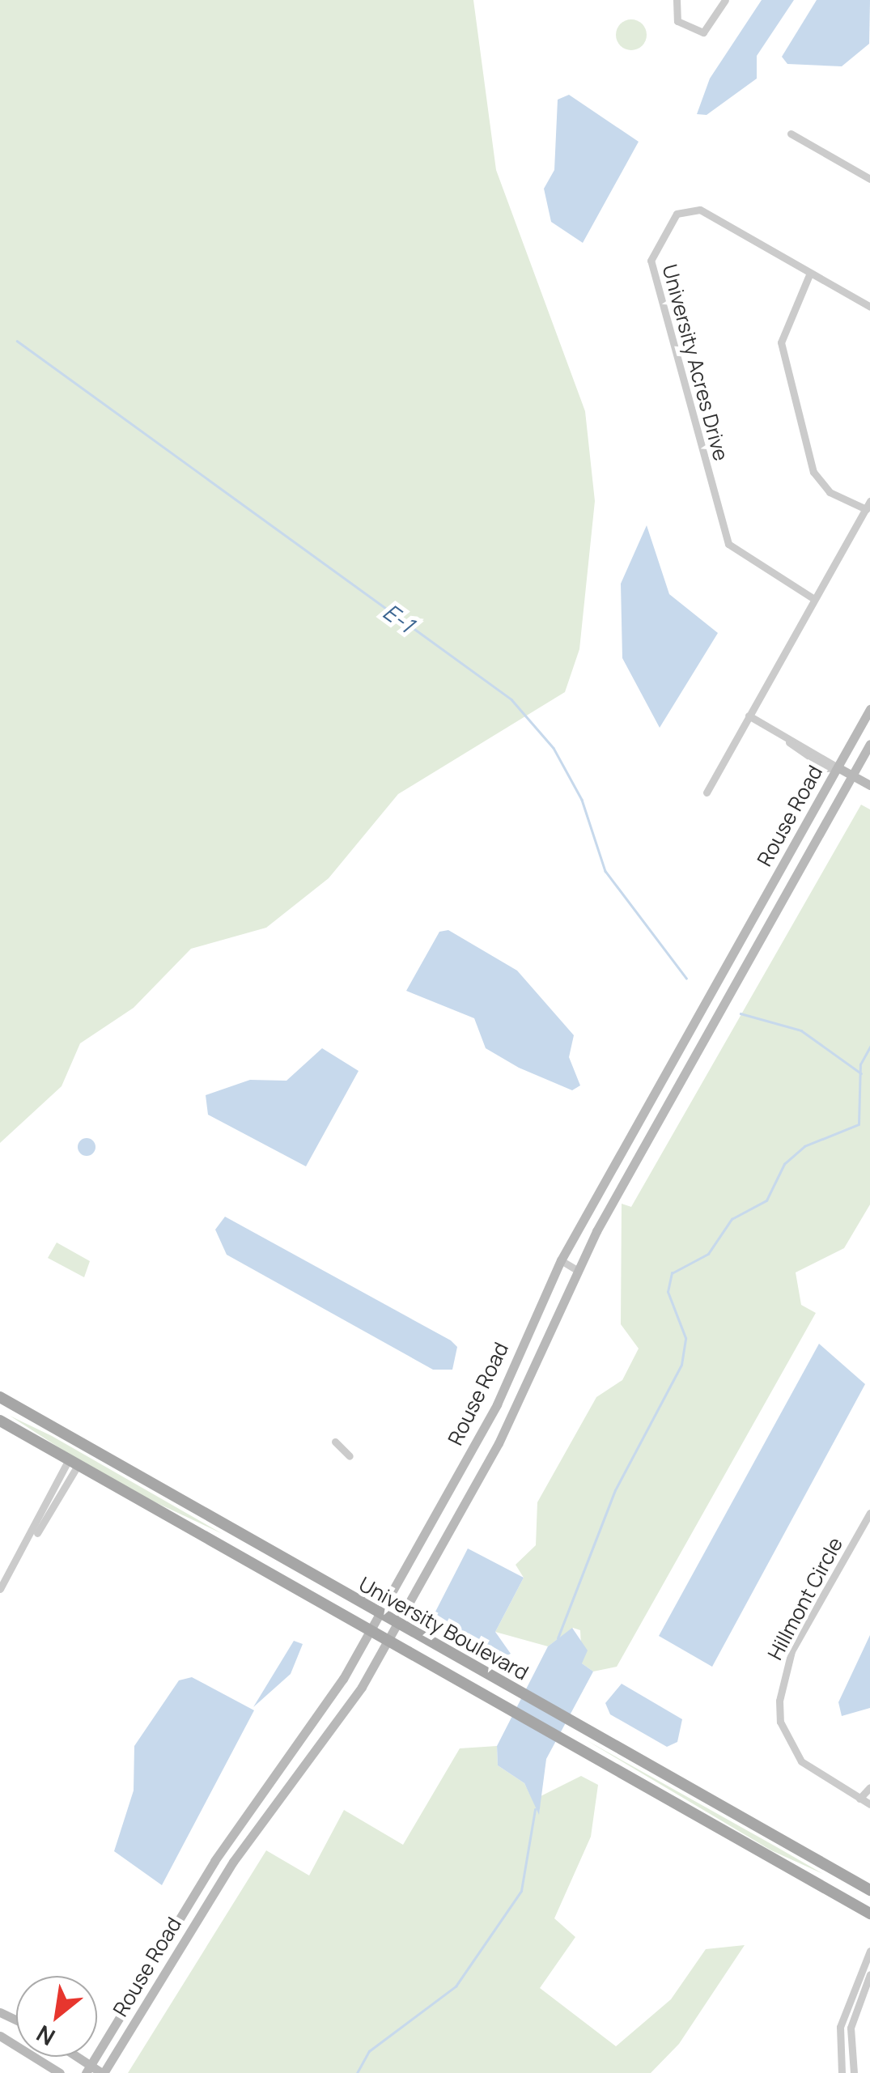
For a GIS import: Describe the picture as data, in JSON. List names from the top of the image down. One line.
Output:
{"streets":{"main road":["University Boulevard"],"street":["University Acres Drive","Rouse Road","Hillmont Circle"]},"crossings":[["Rouse Road","University Boulevard"]],"water":["E-1"],"north":"bottom left"}
